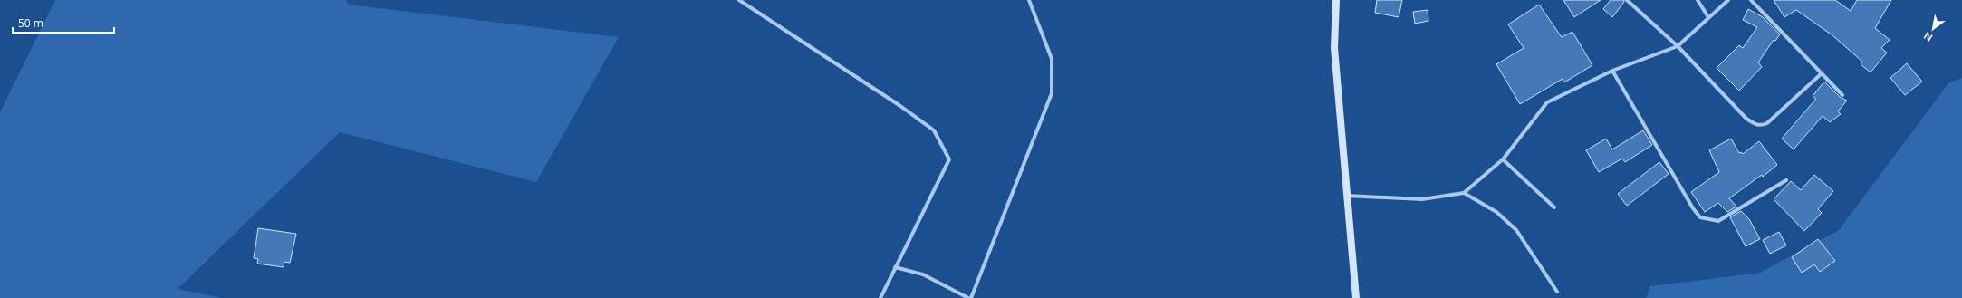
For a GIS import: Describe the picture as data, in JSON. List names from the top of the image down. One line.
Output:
{"scale_bar":"50 m","north":"bottom left"}
